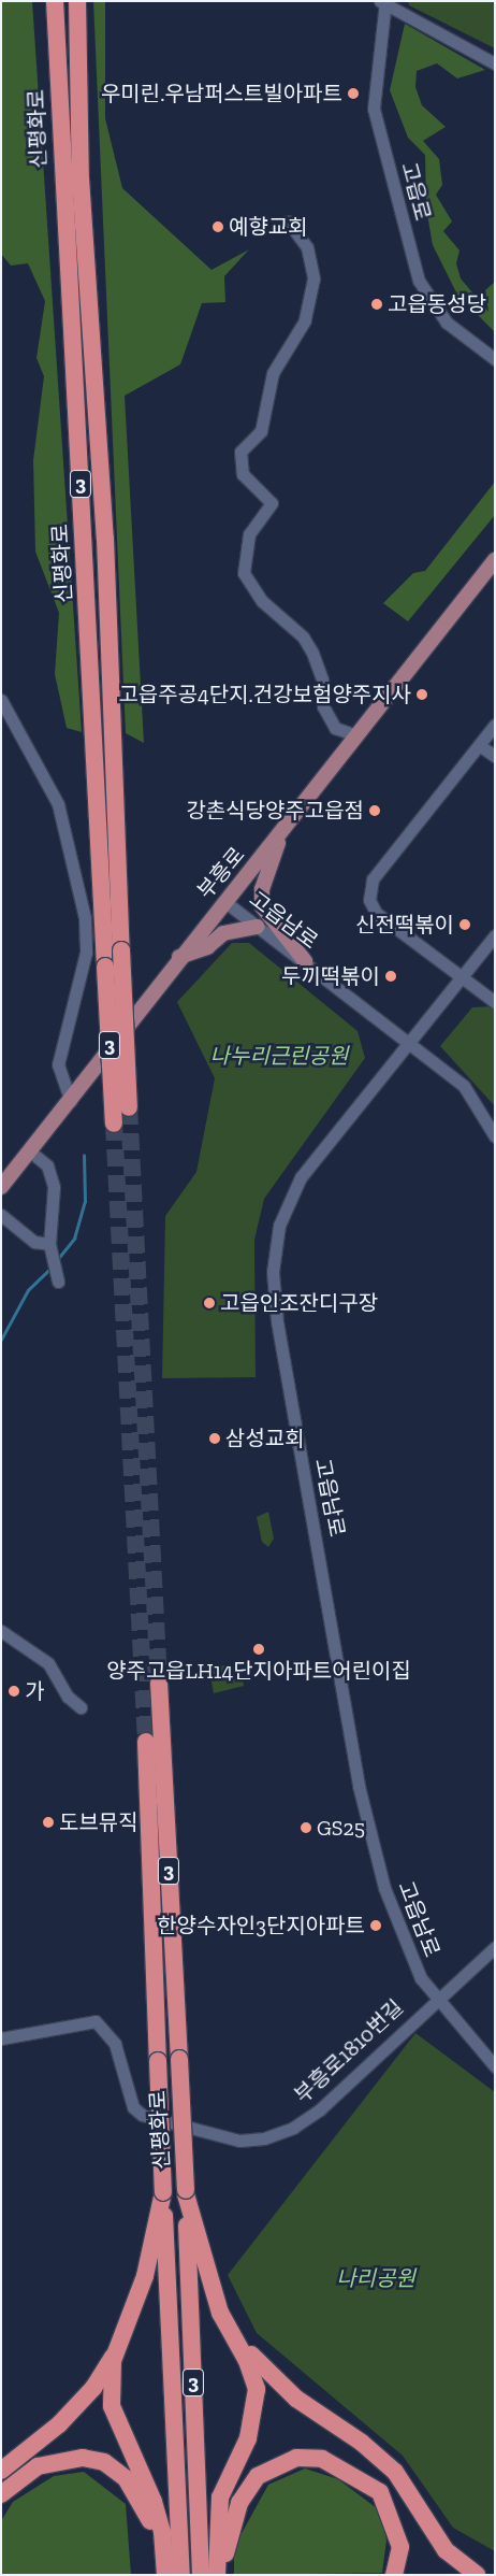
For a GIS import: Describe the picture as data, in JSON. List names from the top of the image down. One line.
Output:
{"streets":{"highway":["신평화로","3"],"main road":["부흥로"],"street":["고읍로","고읍남로","부흥로1810번길"]},"crossings":[["부흥로","고읍남로"],["고읍남로","부흥로1810번길"]],"parks":["나누리근린공원","나리공원"],"places":["우미린.우남퍼스트빌아파트","예향교회","고읍동성당","고읍주공4단지.건강보험양주지사","강촌식당양주고읍점","신전떡볶이","두끼떡볶이","고읍인조잔디구장","삼성교회","양주고읍LH14단지아파트어린이집","가","도브뮤직","GS25","한양수자인3단지아파트"]}
